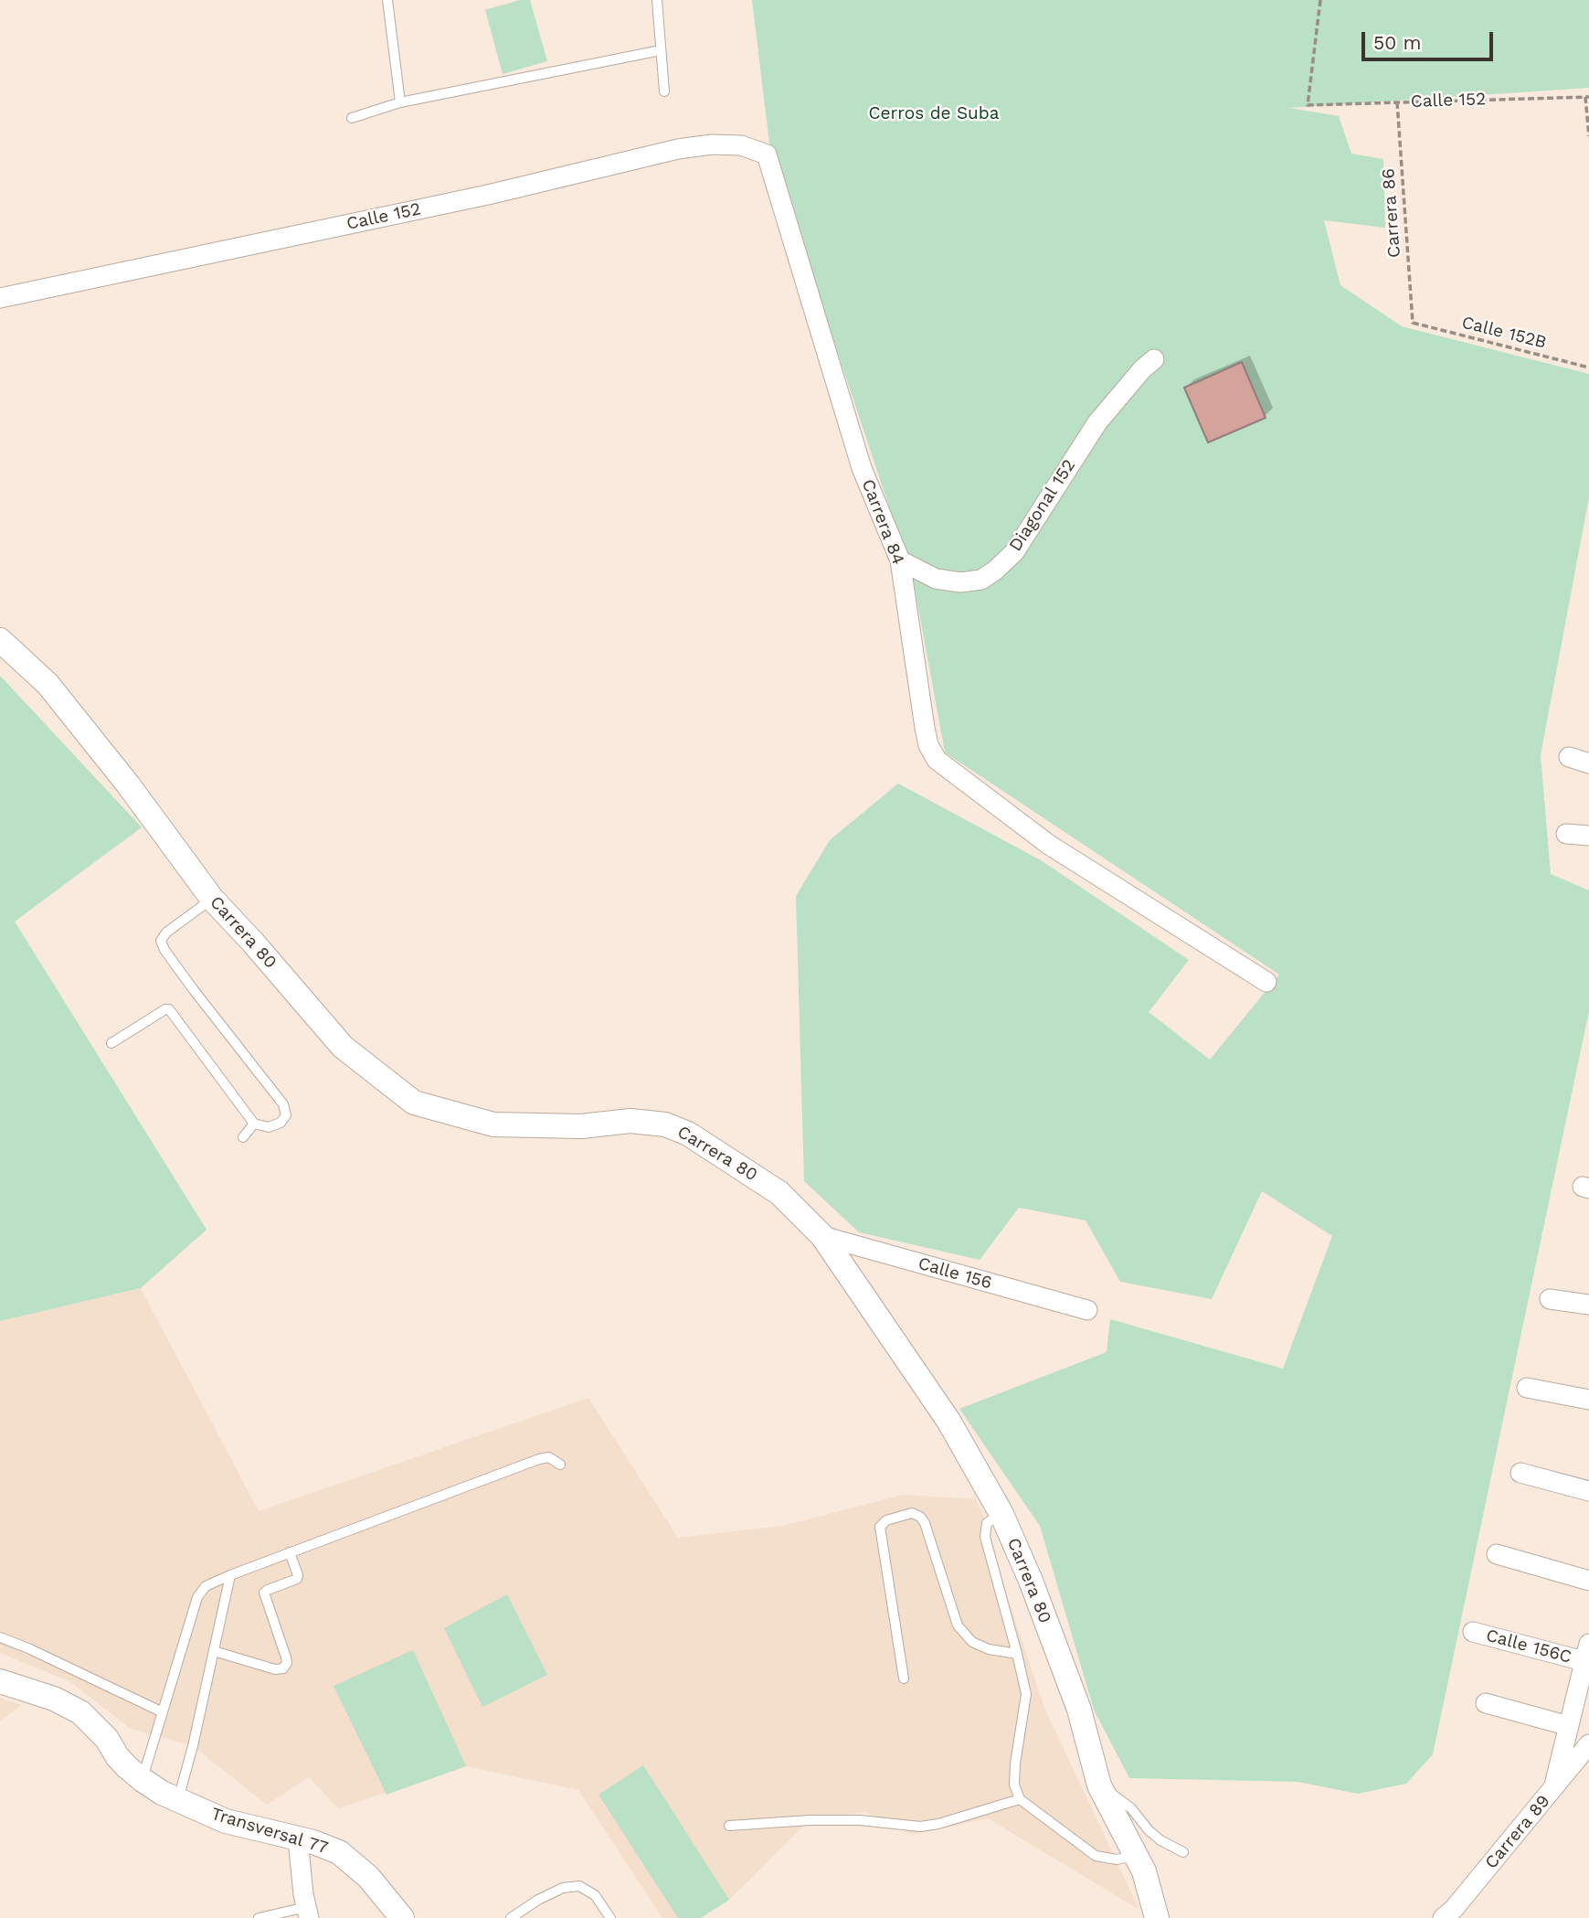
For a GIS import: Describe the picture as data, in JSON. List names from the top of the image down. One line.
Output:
{"streets":{"street":["Calle 152","Diagonal 152","Carrera 84","Carrera 80","Calle 156","Calle 156C","Transversal 77","Carrera 89"],"path":["Carrera 86","Calle 152B"]},"crossings":[["Calle 152","Carrera 86"],["Calle 152","Carrera 84"],["Carrera 86","Calle 152B"],["Diagonal 152","Carrera 84"],["Carrera 80","Calle 156"]],"parks":["Cerros de Suba"],"scale_bar":"50 m"}
